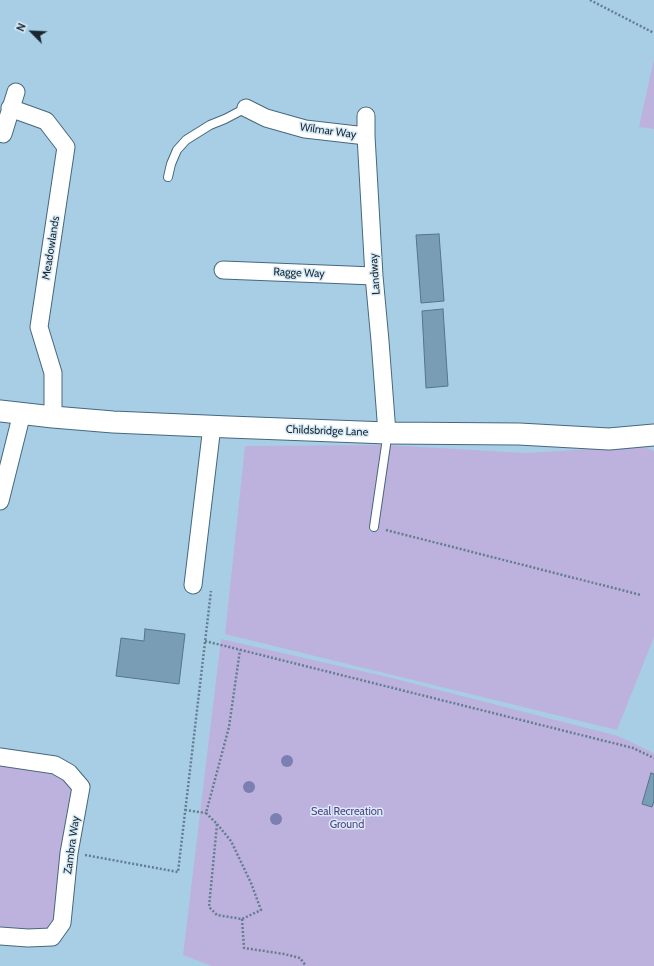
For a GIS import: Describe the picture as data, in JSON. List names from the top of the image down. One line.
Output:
{"streets":{"street":["Wilmar Way","Meadowlands","Ragge Way","Landway","Childsbridge Lane","Zambra Way"]},"crossings":[["Wilmar Way","Landway"],["Meadowlands","Childsbridge Lane"],["Ragge Way","Landway"],["Landway","Childsbridge Lane"]],"parks":["Seal Recreation Ground"],"north":"top left"}
